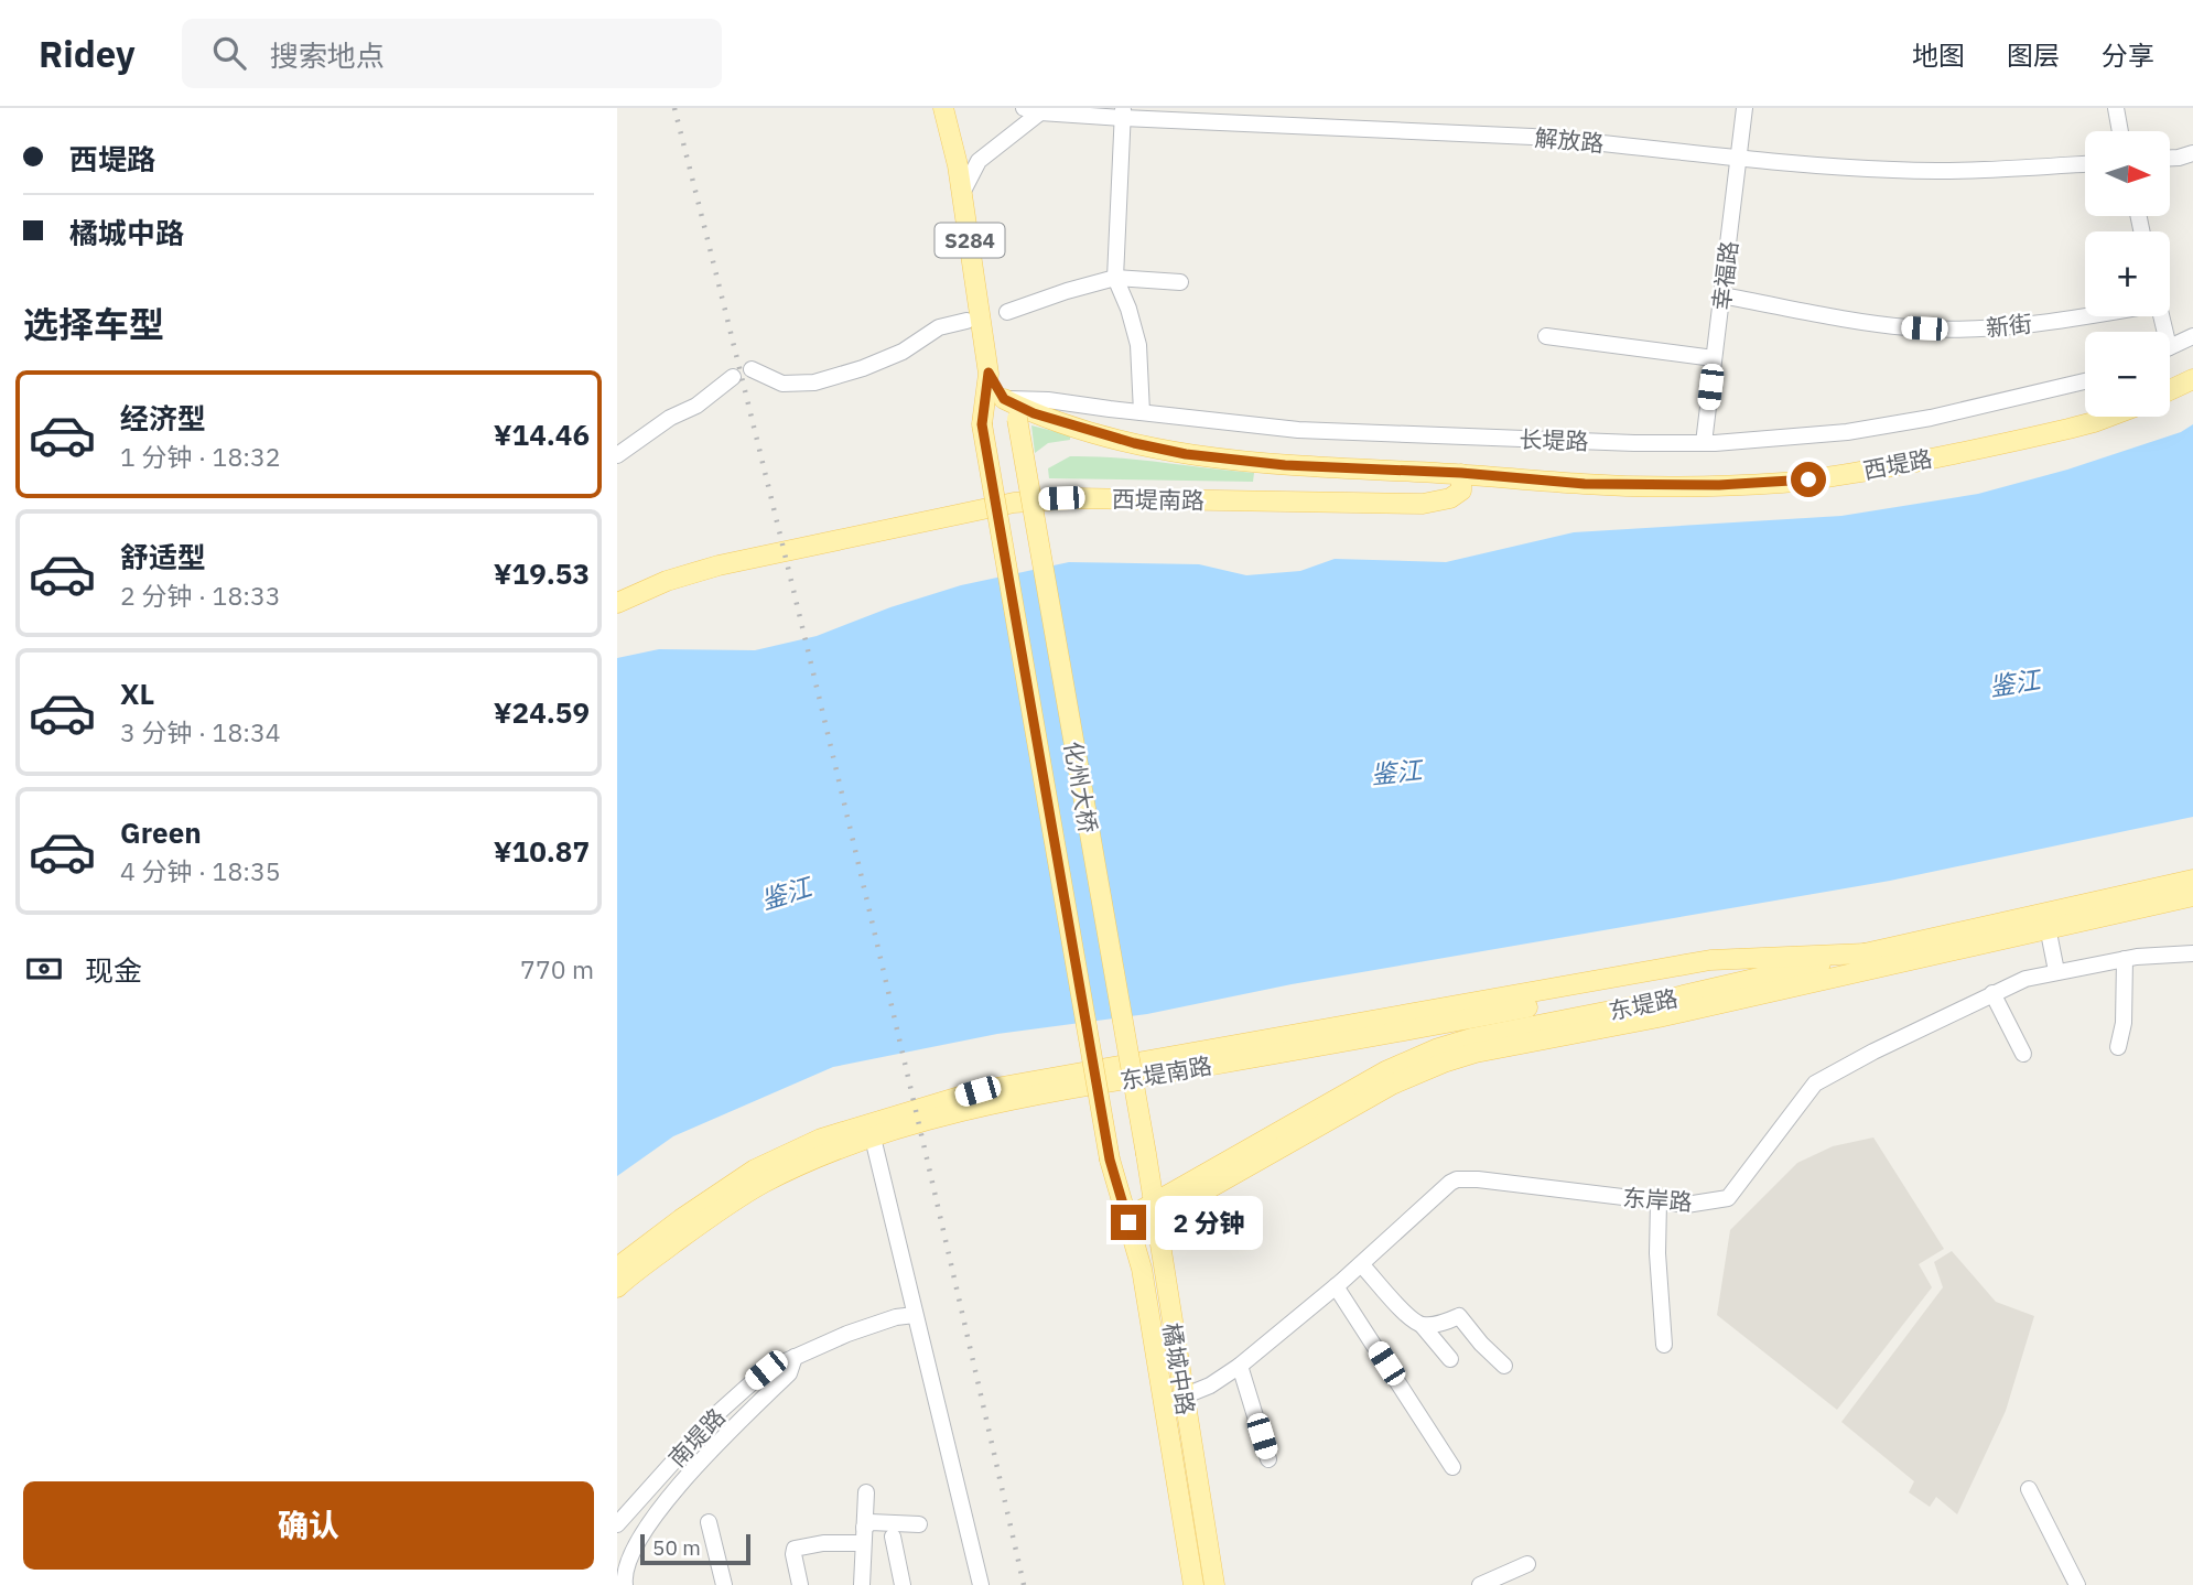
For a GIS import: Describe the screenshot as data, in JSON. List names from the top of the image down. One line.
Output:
{"streets":{"main road":["S284","西堤路","西堤南路","化州大桥","东堤路","东堤南路","橘城中路"],"street":["解放路","幸福路","新街","长堤路","东岸路","南堤路"]},"crossings":[["解放路","幸福路"],["S284","化州大桥"],["幸福路","新街"],["幸福路","长堤路"],["长堤路","西堤路"],["长堤路","化州大桥"],["西堤路","西堤南路"],["西堤路","化州大桥"],["化州大桥","橘城中路"],["东堤路","橘城中路"],["东岸路","橘城中路"]],"water":["鉴江"],"scale_bar":"50 m","north":"right","page":{"header":"Ridey","search":"搜索地点","nav":["地图","图层","分享"],"banner":["西堤路","橘城中路"],"map_buttons":["+","−"],"heading":"选择车型","list":[{"name":"经济型","note":"1 分钟 · 18:32","value":"¥14.46"},{"name":"舒适型","note":"2 分钟 · 18:33","value":"¥19.53"},{"name":"XL","note":"3 分钟 · 18:34","value":"¥24.59"},{"name":"Green","note":"4 分钟 · 18:35","value":"¥10.87"}],"pay":["现金","770 m"],"bubble":"2 分钟","buttons":"确认","scale":"50 m"}}
